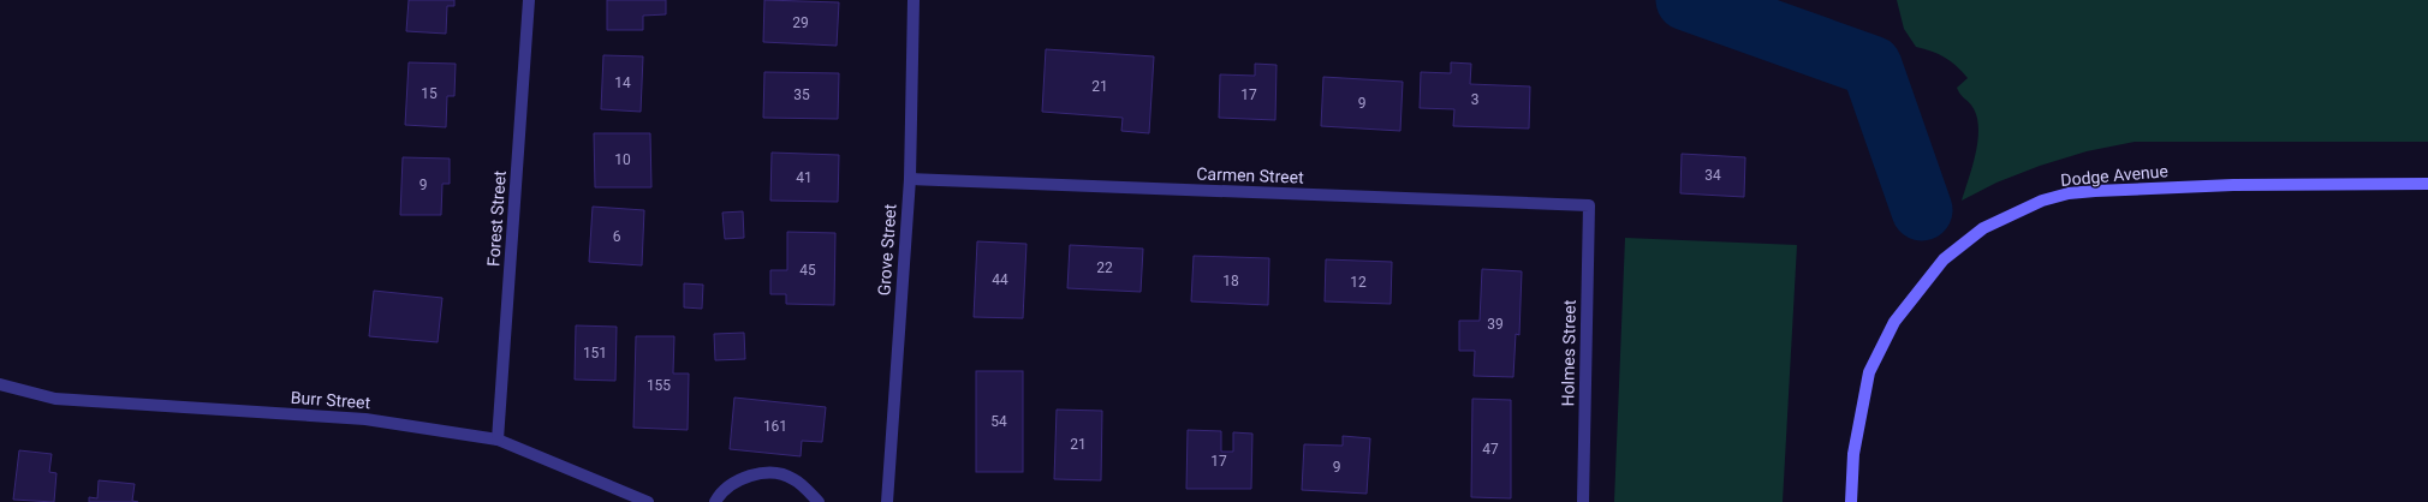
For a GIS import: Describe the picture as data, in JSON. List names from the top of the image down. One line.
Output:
{"streets":{"main road":["Dodge Avenue"],"street":["Carmen Street","Forest Street","Grove Street","Holmes Street","Burr Street"]},"crossings":[["Carmen Street","Grove Street"],["Carmen Street","Holmes Street"],["Forest Street","Burr Street"]],"house_numbers":["29","14","21","15","35","17","3","9","10","34","41","9","6","22","45","44","18","12","39","151","155","54","161","21","47","17","9"]}
